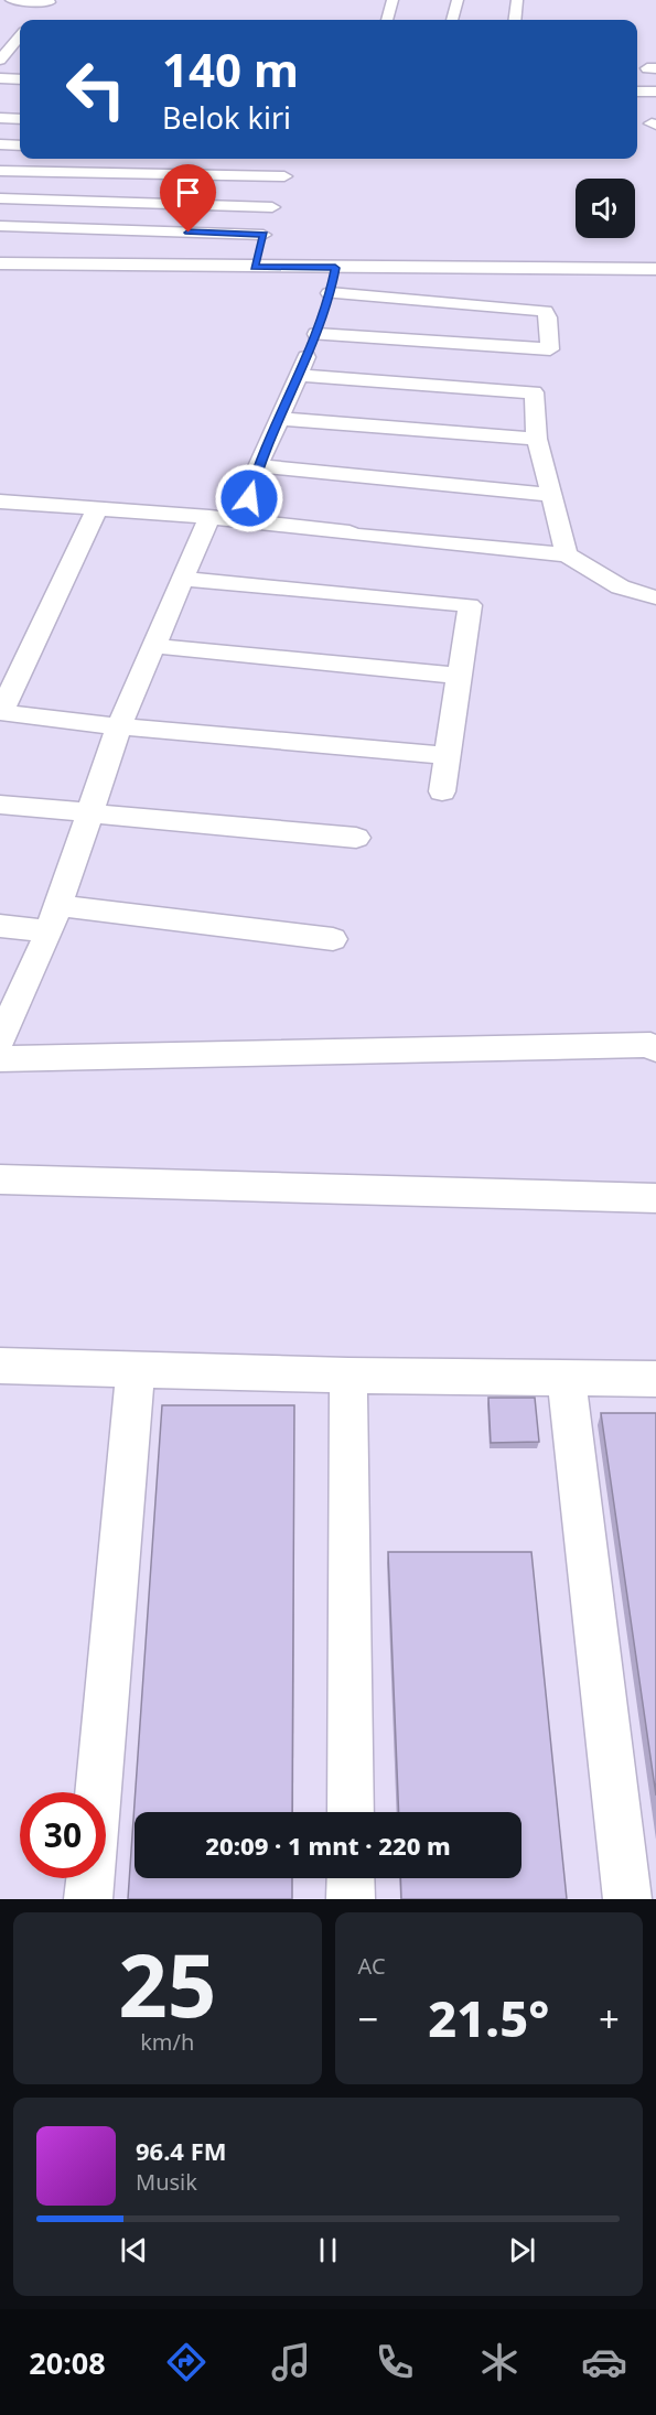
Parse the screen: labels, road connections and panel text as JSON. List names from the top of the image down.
{
  "page": {
    "turn": ["140 m", "Belok kiri"],
    "limit": "30",
    "trip": "20:09 · 1 mnt · 220 m",
    "tile": [
      ["25", "km/h"],
      "AC"
    ],
    "heat": ["−", "21.5°", "+"],
    "song": ["96.4 FM", "Musik"],
    "tabs": "20:08"
  }
}
